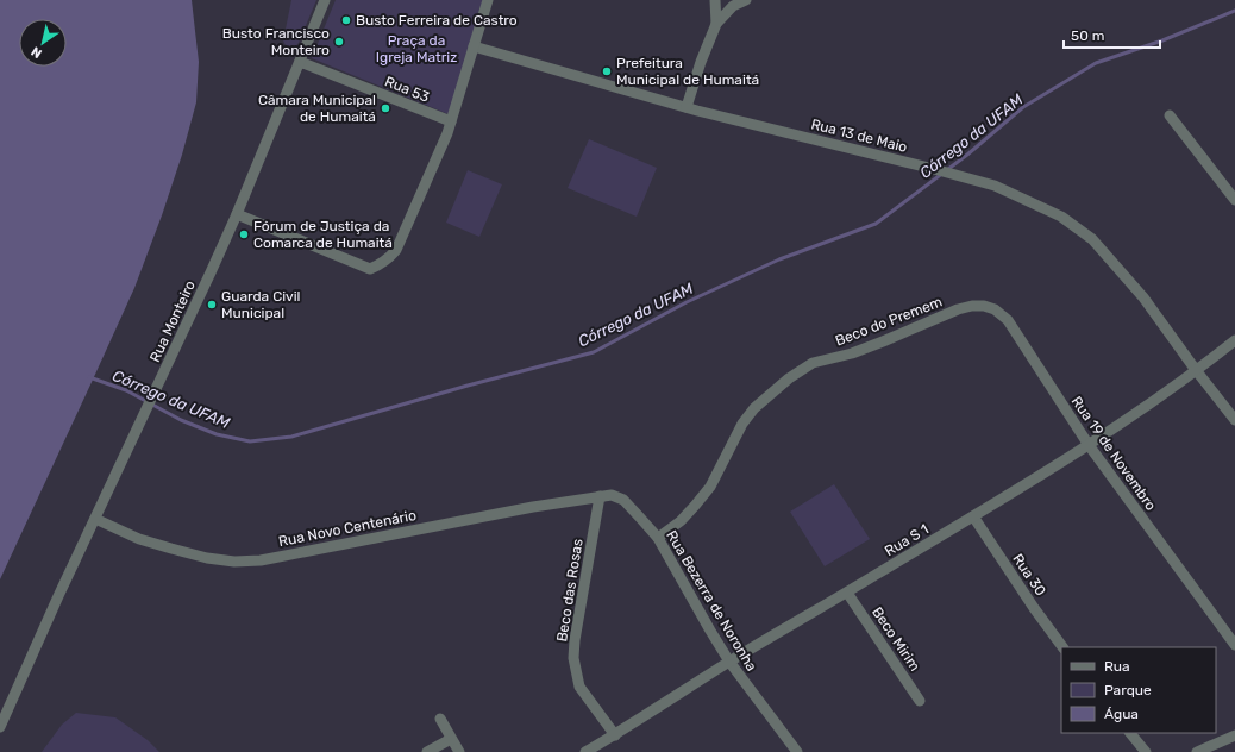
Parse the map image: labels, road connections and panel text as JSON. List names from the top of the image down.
{
  "streets": {
    "street": [
      "Rua 53",
      "Rua 13 de Maio",
      "Rua Monteiro",
      "Beco do Premem",
      "Rua 19 de Novembro",
      "Rua Novo Centenário",
      "Rua S 1",
      "Rua 30",
      "Beco das Rosas",
      "Rua Bezerra de Noronha",
      "Beco Mirim"
    ]
  },
  "crossings": [
    ["Rua 53", "Rua Monteiro"],
    ["Rua 13 de Maio", "Rua S 1"],
    ["Rua Monteiro", "Rua Novo Centenário"],
    ["Beco do Premem", "Rua 19 de Novembro"],
    ["Beco do Premem", "Rua Bezerra de Noronha"],
    ["Rua 19 de Novembro", "Rua S 1"],
    ["Rua Novo Centenário", "Beco das Rosas"],
    ["Rua Novo Centenário", "Rua Bezerra de Noronha"],
    ["Rua S 1", "Rua 30"],
    ["Rua S 1", "Beco das Rosas"],
    ["Rua S 1", "Rua Bezerra de Noronha"],
    ["Rua S 1", "Beco Mirim"],
    ["Beco das Rosas", "Rua Bezerra de Noronha"]
  ],
  "water": ["Córrego da UFAM"],
  "parks": ["Praça da Igreja Matriz"],
  "places": [
    "Busto Ferreira de Castro",
    "Busto Francisco Monteiro",
    "Prefeitura Municipal de Humaitá",
    "Câmara Municipal de Humaitá",
    "Fórum de Justiça da Comarca de Humaitá",
    "Guarda Civil Municipal"
  ],
  "legend": ["Rua", "Parque", "Água"],
  "scale_bar": "50 m",
  "north": "bottom left"
}
